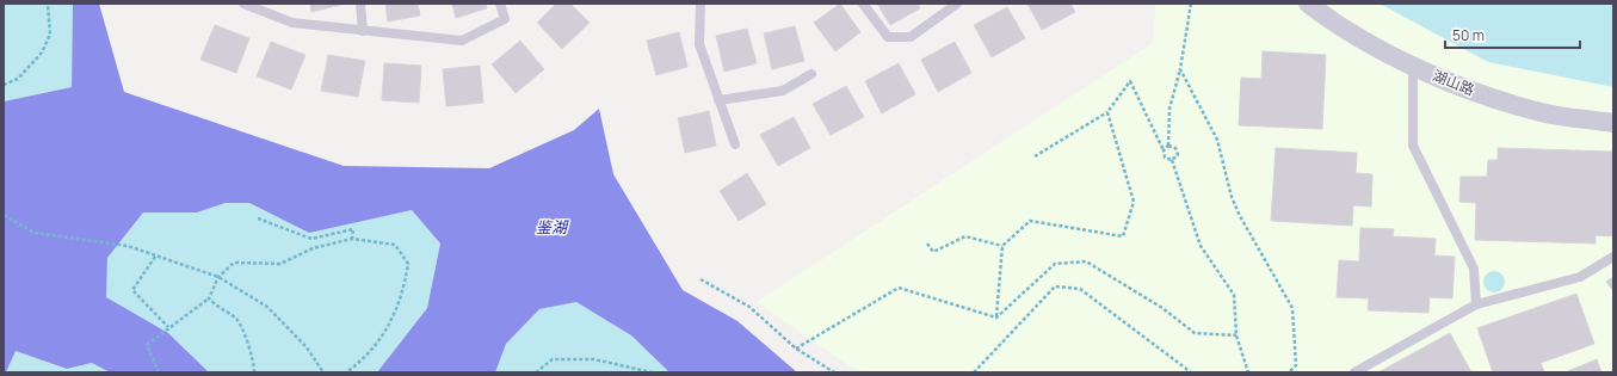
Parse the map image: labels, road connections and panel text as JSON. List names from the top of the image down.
{
  "streets": {
    "street": ["湖山路"]
  },
  "water": ["鉴湖"],
  "scale_bar": "50 m"
}
